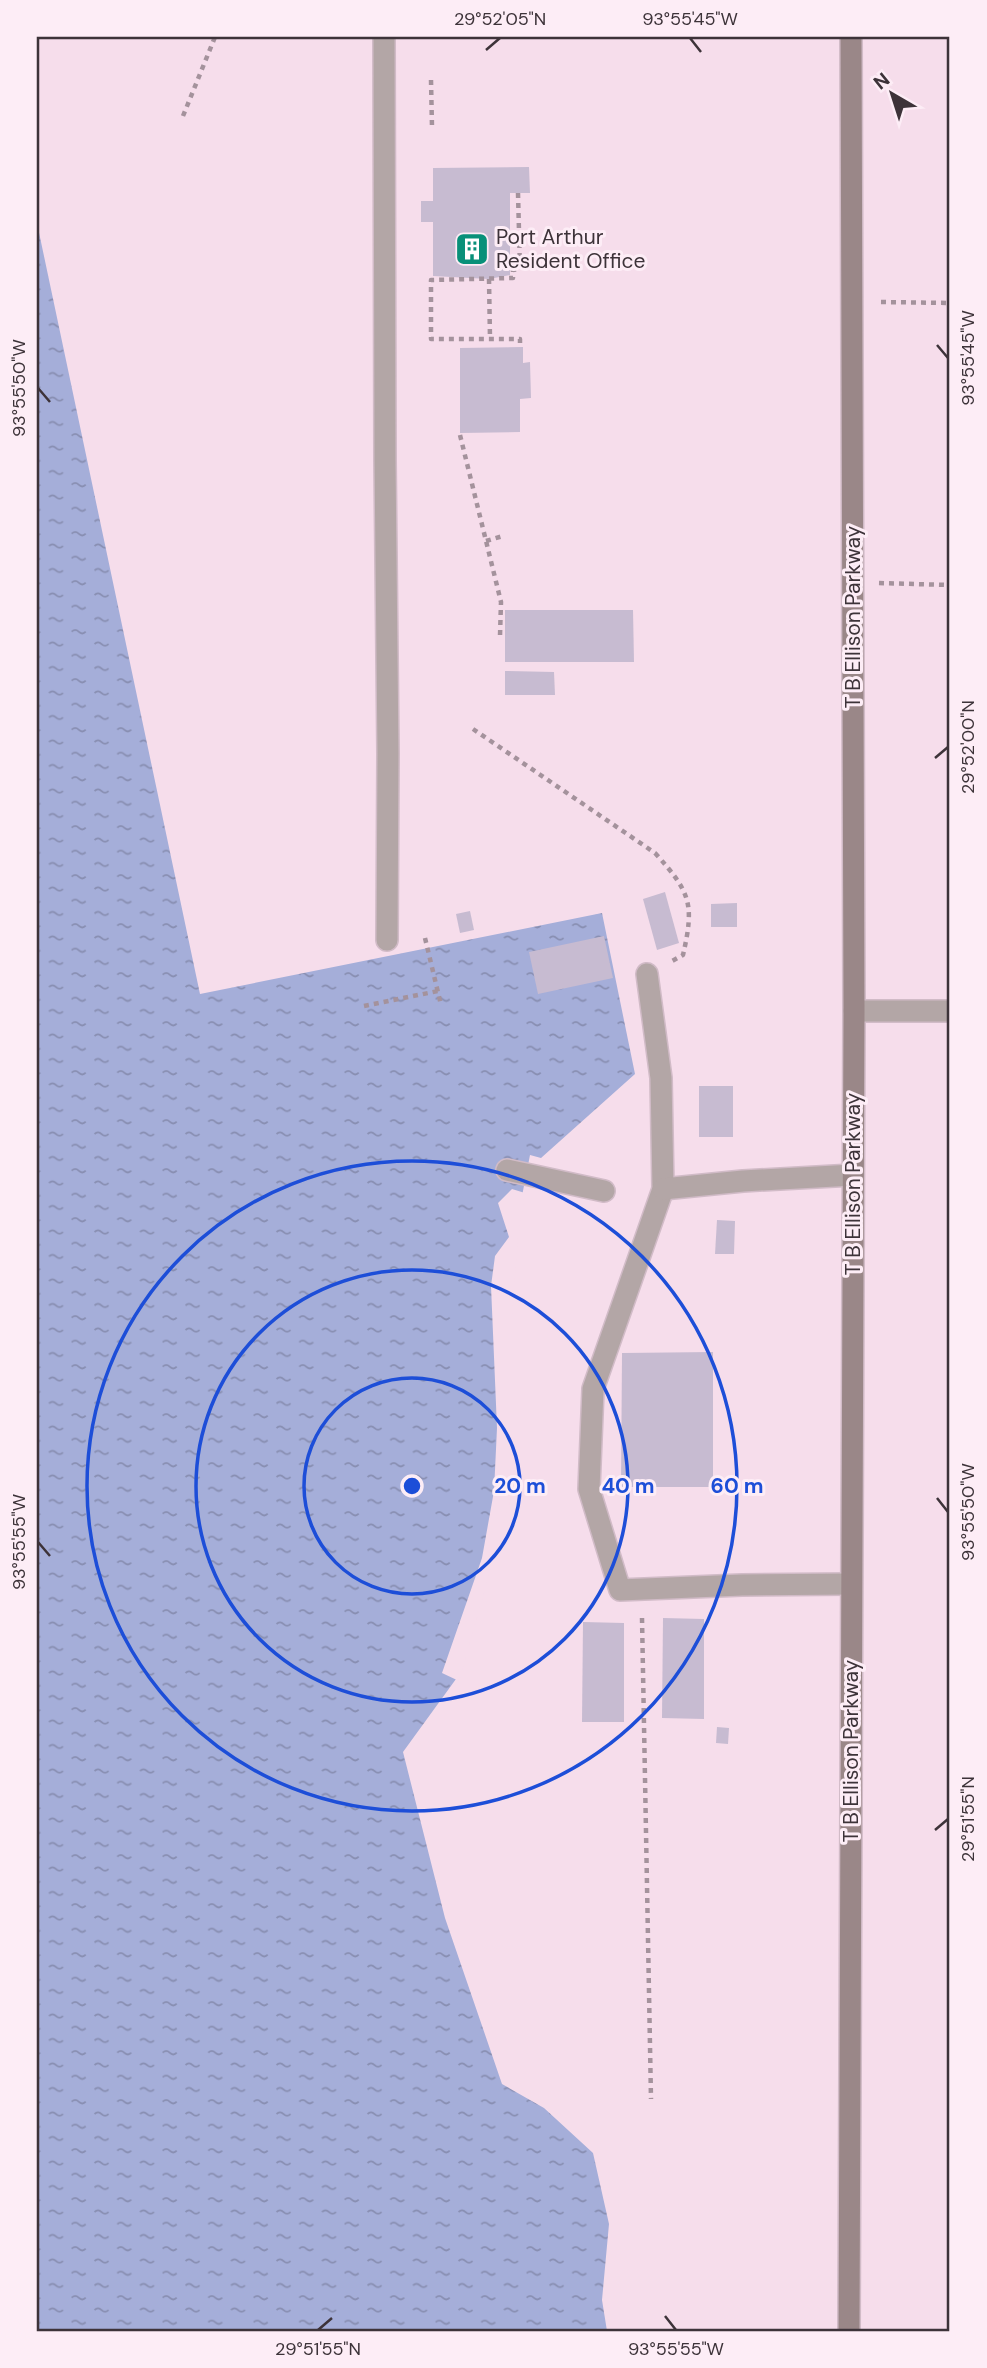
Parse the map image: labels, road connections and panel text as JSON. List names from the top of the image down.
{
  "streets": {
    "street": ["T B Ellison Parkway"]
  },
  "places": {
    "building": ["Port Arthur Resident Office"]
  },
  "north": "top left",
  "coordinates": [
    "29°52'05\"N",
    "93°55'45\"W",
    "93°55'50\"W",
    "29°52'00\"N",
    "93°55'55\"W",
    "29°51'55\"N"
  ],
  "rings": ["20 m", "40 m", "60 m"]
}
